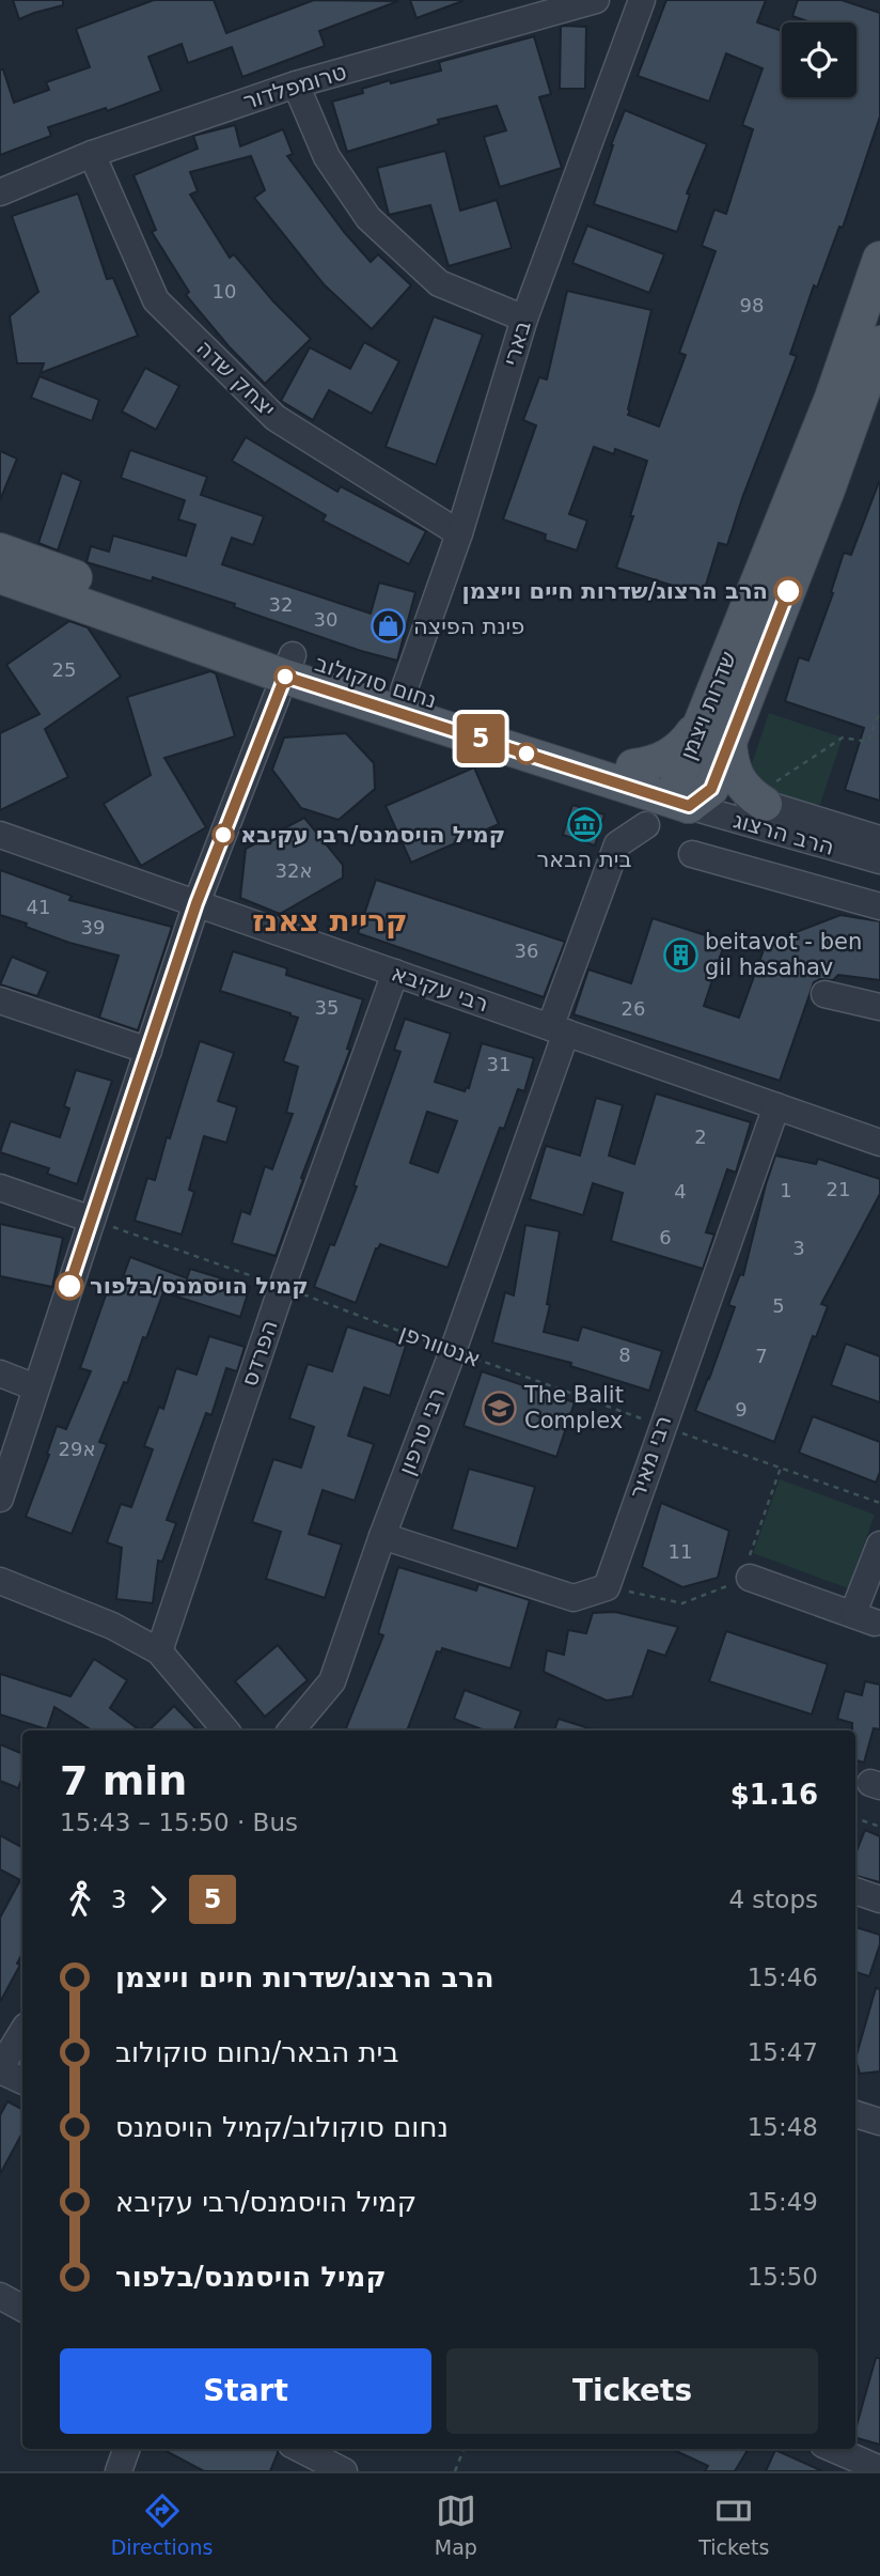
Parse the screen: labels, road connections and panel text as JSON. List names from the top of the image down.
{
  "streets": {
    "main road": ["נחום סוקולוב", "שדרות ויצמן"],
    "street": [
      "טרומפלדור",
      "בארי",
      "יצחק שדה",
      "הרב הרצוג",
      "רבי עקיבא",
      "הפרדס",
      "רבי טרפון",
      "רבי מאיר"
    ],
    "path": ["אנטוורפן"]
  },
  "crossings": [
    ["טרומפלדור", "יצחק שדה"],
    ["בארי", "יצחק שדה"],
    ["בארי", "נחום סוקולוב"],
    ["נחום סוקולוב", "שדרות ויצמן"],
    ["נחום סוקולוב", "הרב הרצוג"],
    ["שדרות ויצמן", "הרב הרצוג"],
    ["רבי עקיבא", "הפרדס"],
    ["רבי עקיבא", "רבי טרפון"],
    ["רבי עקיבא", "רבי מאיר"],
    ["אנטוורפן", "הפרדס"],
    ["אנטוורפן", "רבי טרפון"],
    ["אנטוורפן", "רבי מאיר"]
  ],
  "districts": ["קריית צאנז"],
  "places": {
    "other": ["הרב הרצוג/שדרות חיים וייצמן", "קמיל הויסמנס/רבי עקיבא", "קמיל הויסמנס/בלפור"],
    "shop": ["פינת הפיצה"],
    "museum": ["בית הבאר"],
    "building": ["beitavot - ben gil hasahav"],
    "school or university": ["The Balit Complex"]
  },
  "lines": ["bus line 5"],
  "house_numbers": [
    "10",
    "98",
    "32",
    "30",
    "25",
    "32א",
    "41",
    "39",
    "36",
    "35",
    "26",
    "31",
    "2",
    "21",
    "1",
    "4",
    "6",
    "3",
    "5",
    "8",
    "7",
    "9",
    "29א",
    "11"
  ],
  "page": {
    "on_map": "5",
    "heading": ["7 min", "15:43 – 15:50 · Bus", "$1.16"],
    "legs": ["3", "5", "4 stops"],
    "list": [
      {
        "name": "הרב הרצוג/שדרות חיים וייצמן",
        "value": "15:46"
      },
      {
        "name": "בית הבאר/נחום סוקולוב",
        "value": "15:47"
      },
      {
        "name": "נחום סוקולוב/קמיל הויסמנס",
        "value": "15:48"
      },
      {
        "name": "קמיל הויסמנס/רבי עקיבא",
        "value": "15:49"
      },
      {
        "name": "קמיל הויסמנס/בלפור",
        "value": "15:50"
      }
    ],
    "buttons": ["Start", "Tickets"],
    "tabs": ["Directions", "Map", "Tickets"]
  }
}
